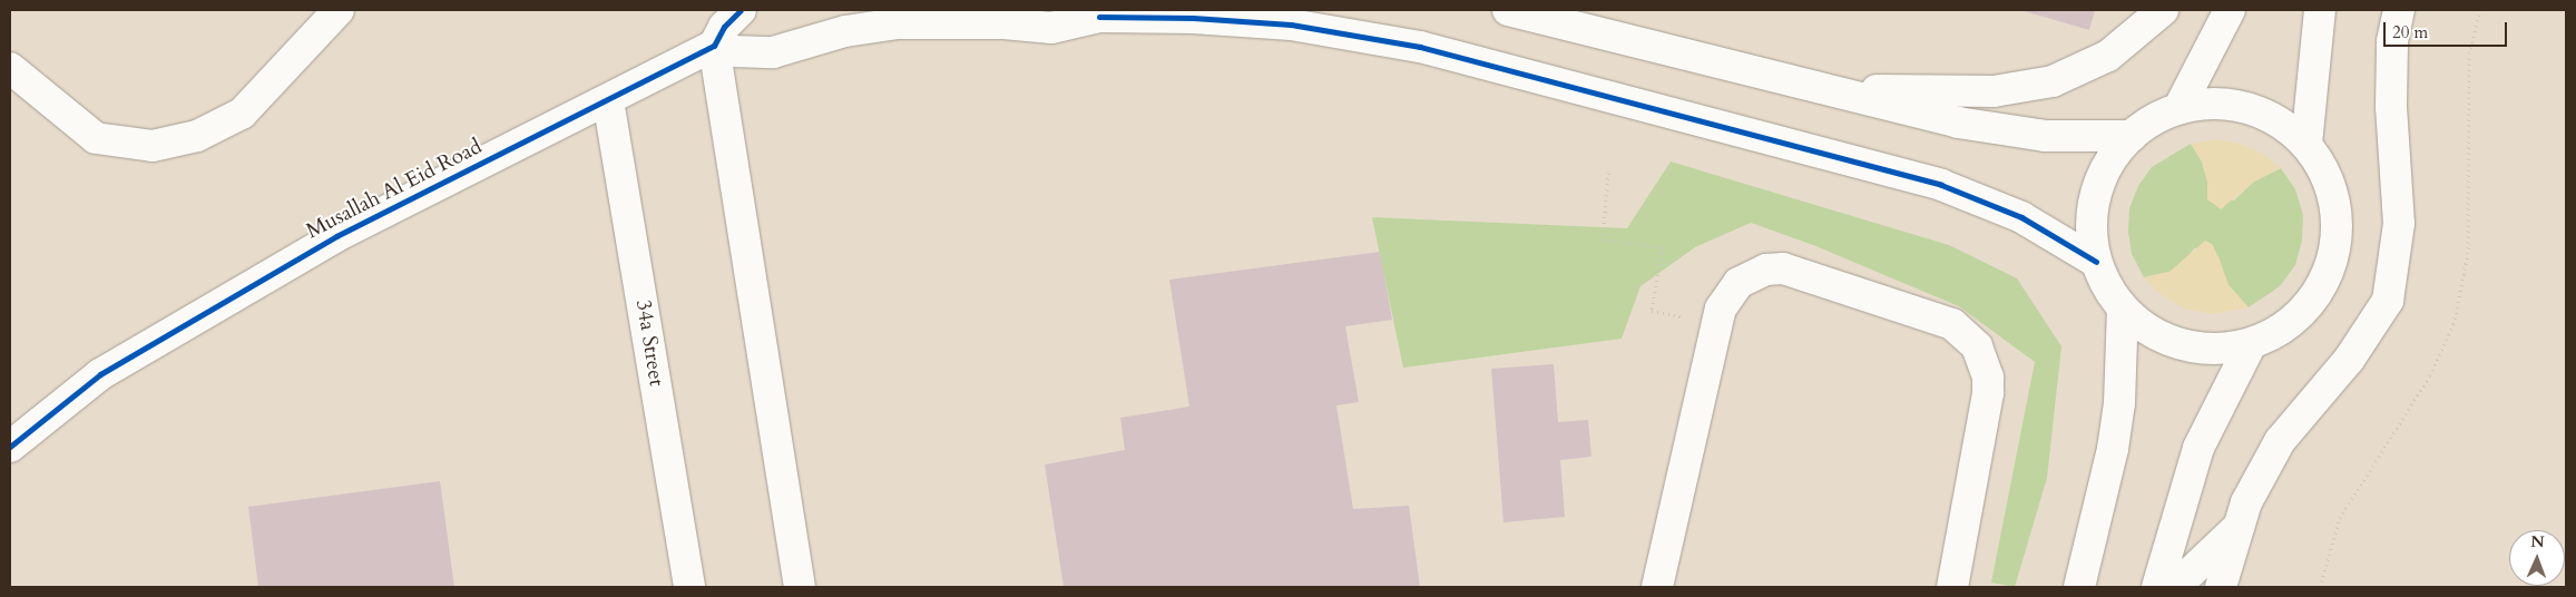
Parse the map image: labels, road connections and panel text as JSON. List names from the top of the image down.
{
  "streets": {
    "street": ["Musallah Al Eid Road", "34a Street"]
  },
  "crossings": [
    ["Musallah Al Eid Road", "34a Street"]
  ],
  "scale_bar": "20 m",
  "north": "top"
}
